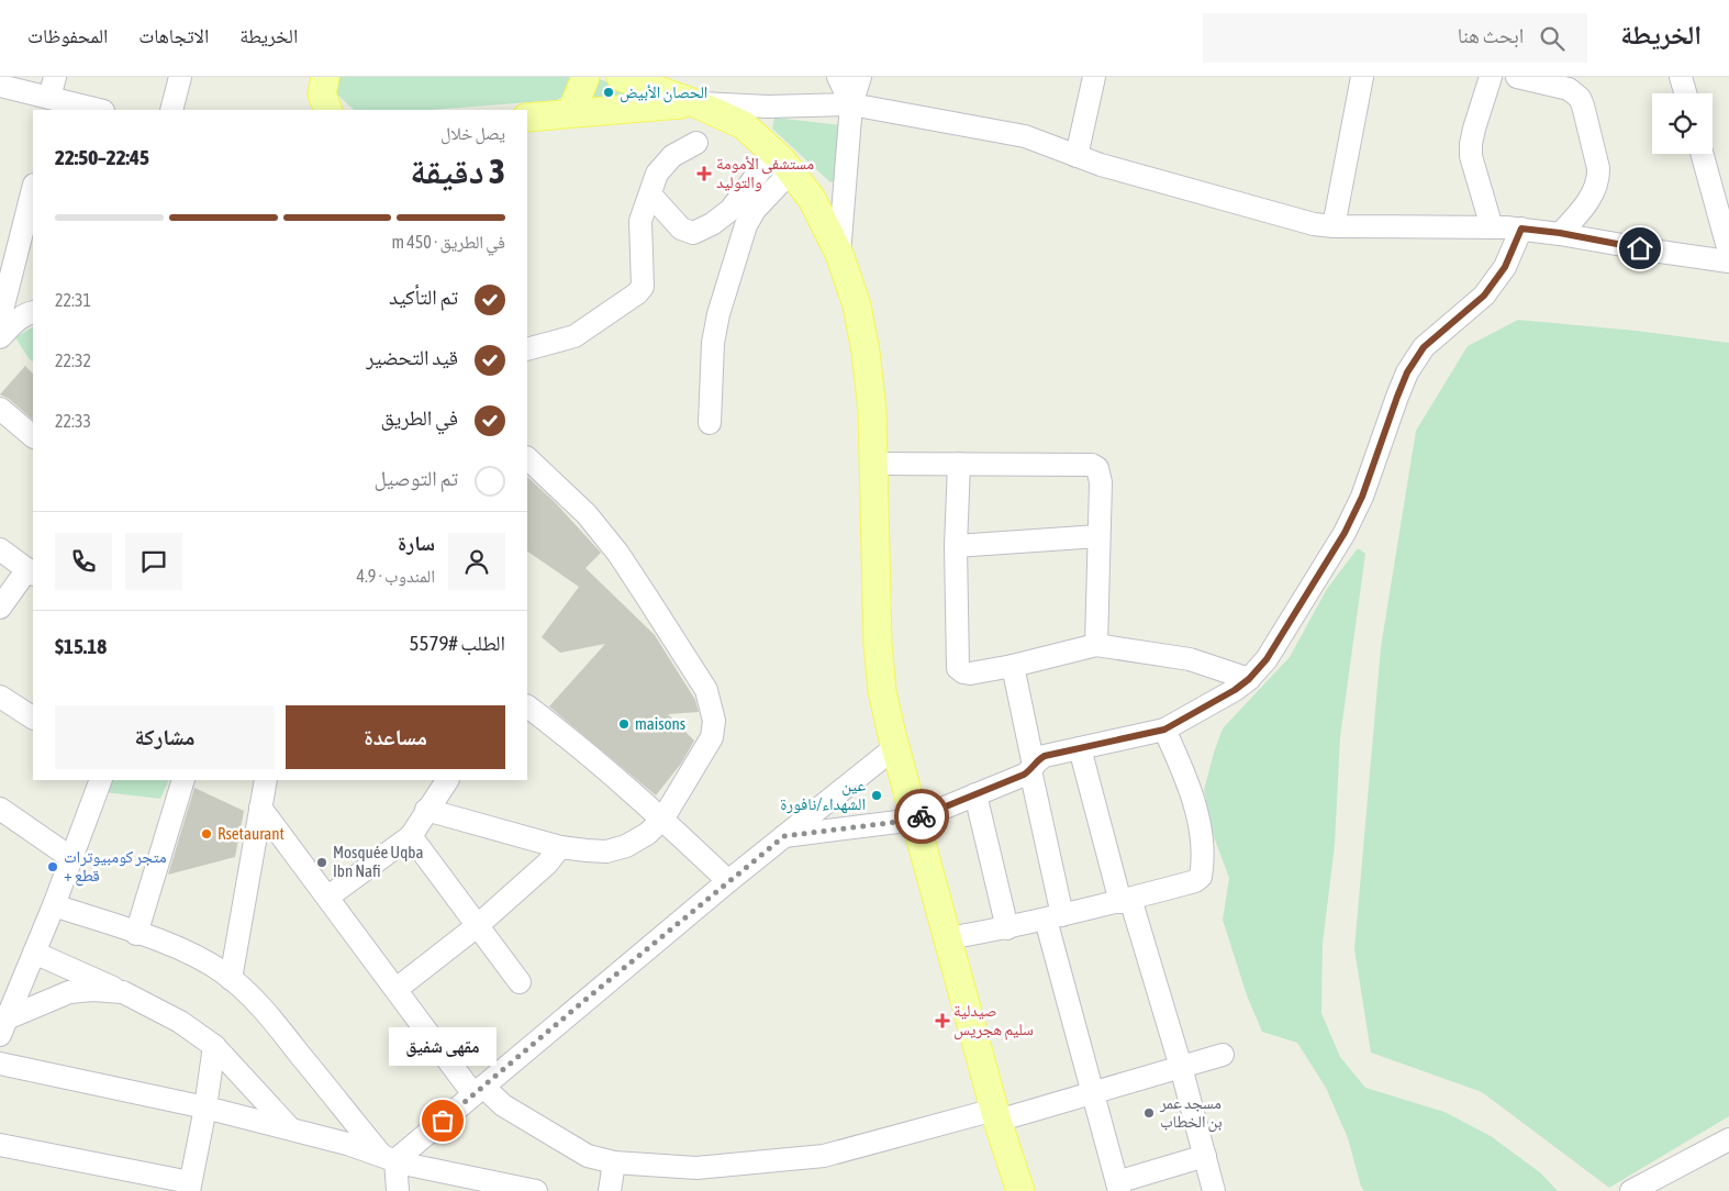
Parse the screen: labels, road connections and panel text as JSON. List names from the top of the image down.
{
  "places": {
    "other": [
      "الحصان الأبيض",
      "maisons",
      "عين الشهداء/نافورة",
      "Rsetaurant",
      "Mosquée Uqba Ibn Nafi",
      "متجر كومبيوترات + قطع",
      "مسجد عمر بن الخطاب",
      "مقهى شفيق"
    ],
    "health": ["مستشفى الأمومة والتوليد", "صيدلية سليم هجريس"]
  },
  "page": {
    "header": "الخريطة",
    "search": "ابحث هنا",
    "nav": ["الخريطة", "الاتجاهات", "المحفوظات"],
    "heading": ["3 دقيقة", "يصل خلال", "22:45–22:50"],
    "panel": [
      "سارة",
      "المندوب · 4.9",
      "الطلب #5579",
      "$15.18"
    ],
    "bar": "في الطريق · 450 m",
    "list": [
      ["تم التأكيد", "22:31"],
      ["قيد التحضير", "22:32"],
      ["في الطريق", "22:33"],
      "تم التوصيل"
    ],
    "buttons": ["مساعدة", "مشاركة"],
    "bubble": "مقهى شفيق"
  }
}
